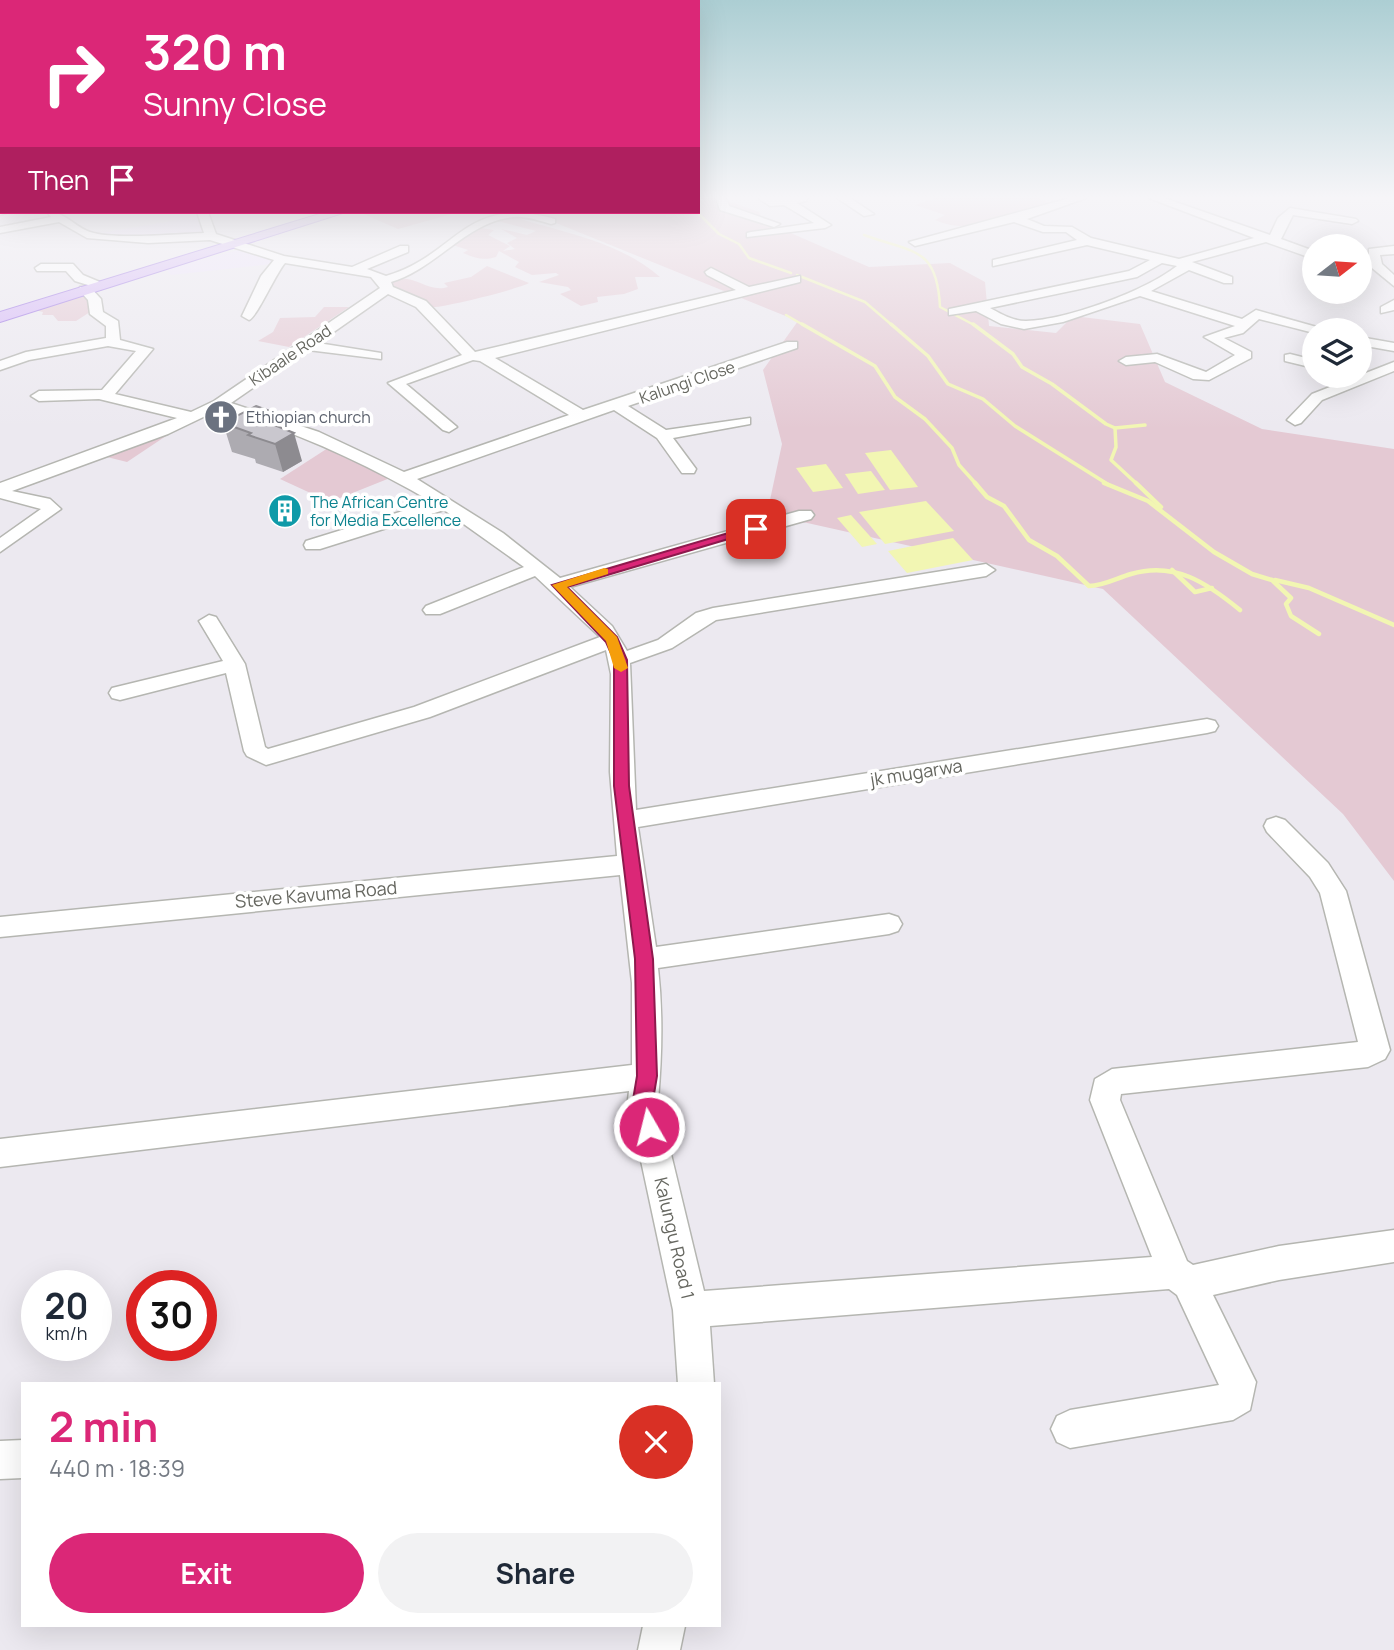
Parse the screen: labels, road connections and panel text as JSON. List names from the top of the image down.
{
  "streets": {
    "street": [
      "Kibaale Road",
      "Kalungi Close",
      "jk mugarwa",
      "Steve Kavuma Road",
      "Kalungu Road 1"
    ]
  },
  "crossings": [
    ["jk mugarwa", "Kalungu Road 1"],
    ["Steve Kavuma Road", "Kalungu Road 1"]
  ],
  "places": {
    "church": ["Ethiopian church"],
    "building": ["The African Centre for Media Excellence"]
  },
  "north": "right",
  "page": {
    "turn": ["320 m", "Sunny Close"],
    "then": "Then",
    "speed": "20 km/h",
    "limit": "30",
    "heading": ["2 min", "440 m · 18:39"],
    "buttons": ["Exit", "Share"]
  }
}
